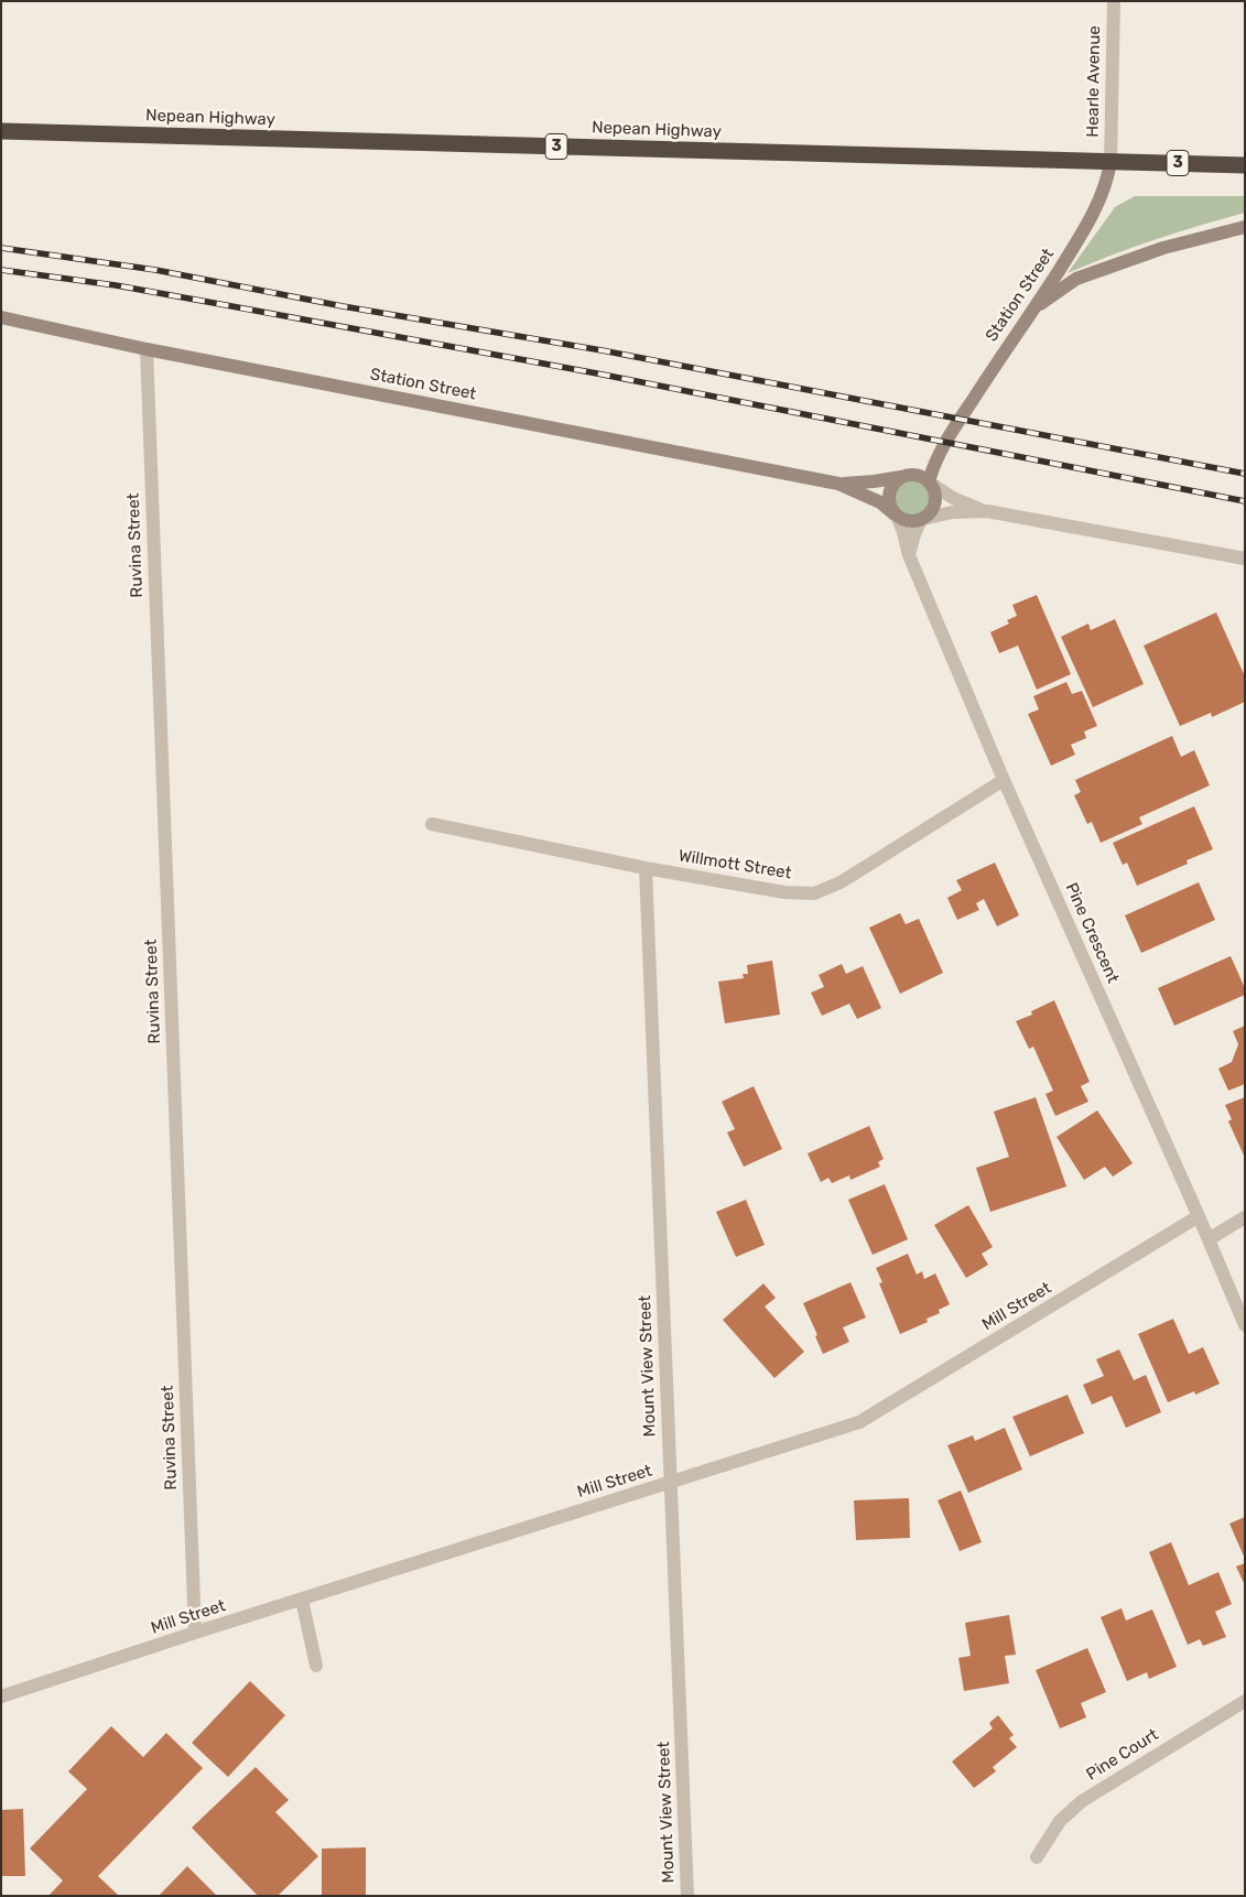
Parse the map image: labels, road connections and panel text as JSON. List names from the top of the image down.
{
  "streets": {
    "highway": ["Nepean Highway", "3"],
    "street": [
      "Hearle Avenue",
      "Station Street",
      "Ruvina Street",
      "Willmott Street",
      "Pine Crescent",
      "Mill Street",
      "Mount View Street",
      "Pine Court"
    ]
  },
  "crossings": [
    ["Hearle Avenue", "Nepean Highway"],
    ["Hearle Avenue", "Station Street"],
    ["Nepean Highway", "Station Street"],
    ["Station Street", "Ruvina Street"],
    ["Station Street", "Pine Crescent"],
    ["Ruvina Street", "Mill Street"],
    ["Willmott Street", "Pine Crescent"],
    ["Willmott Street", "Mount View Street"],
    ["Pine Crescent", "Mill Street"],
    ["Mill Street", "Mount View Street"]
  ]
}
